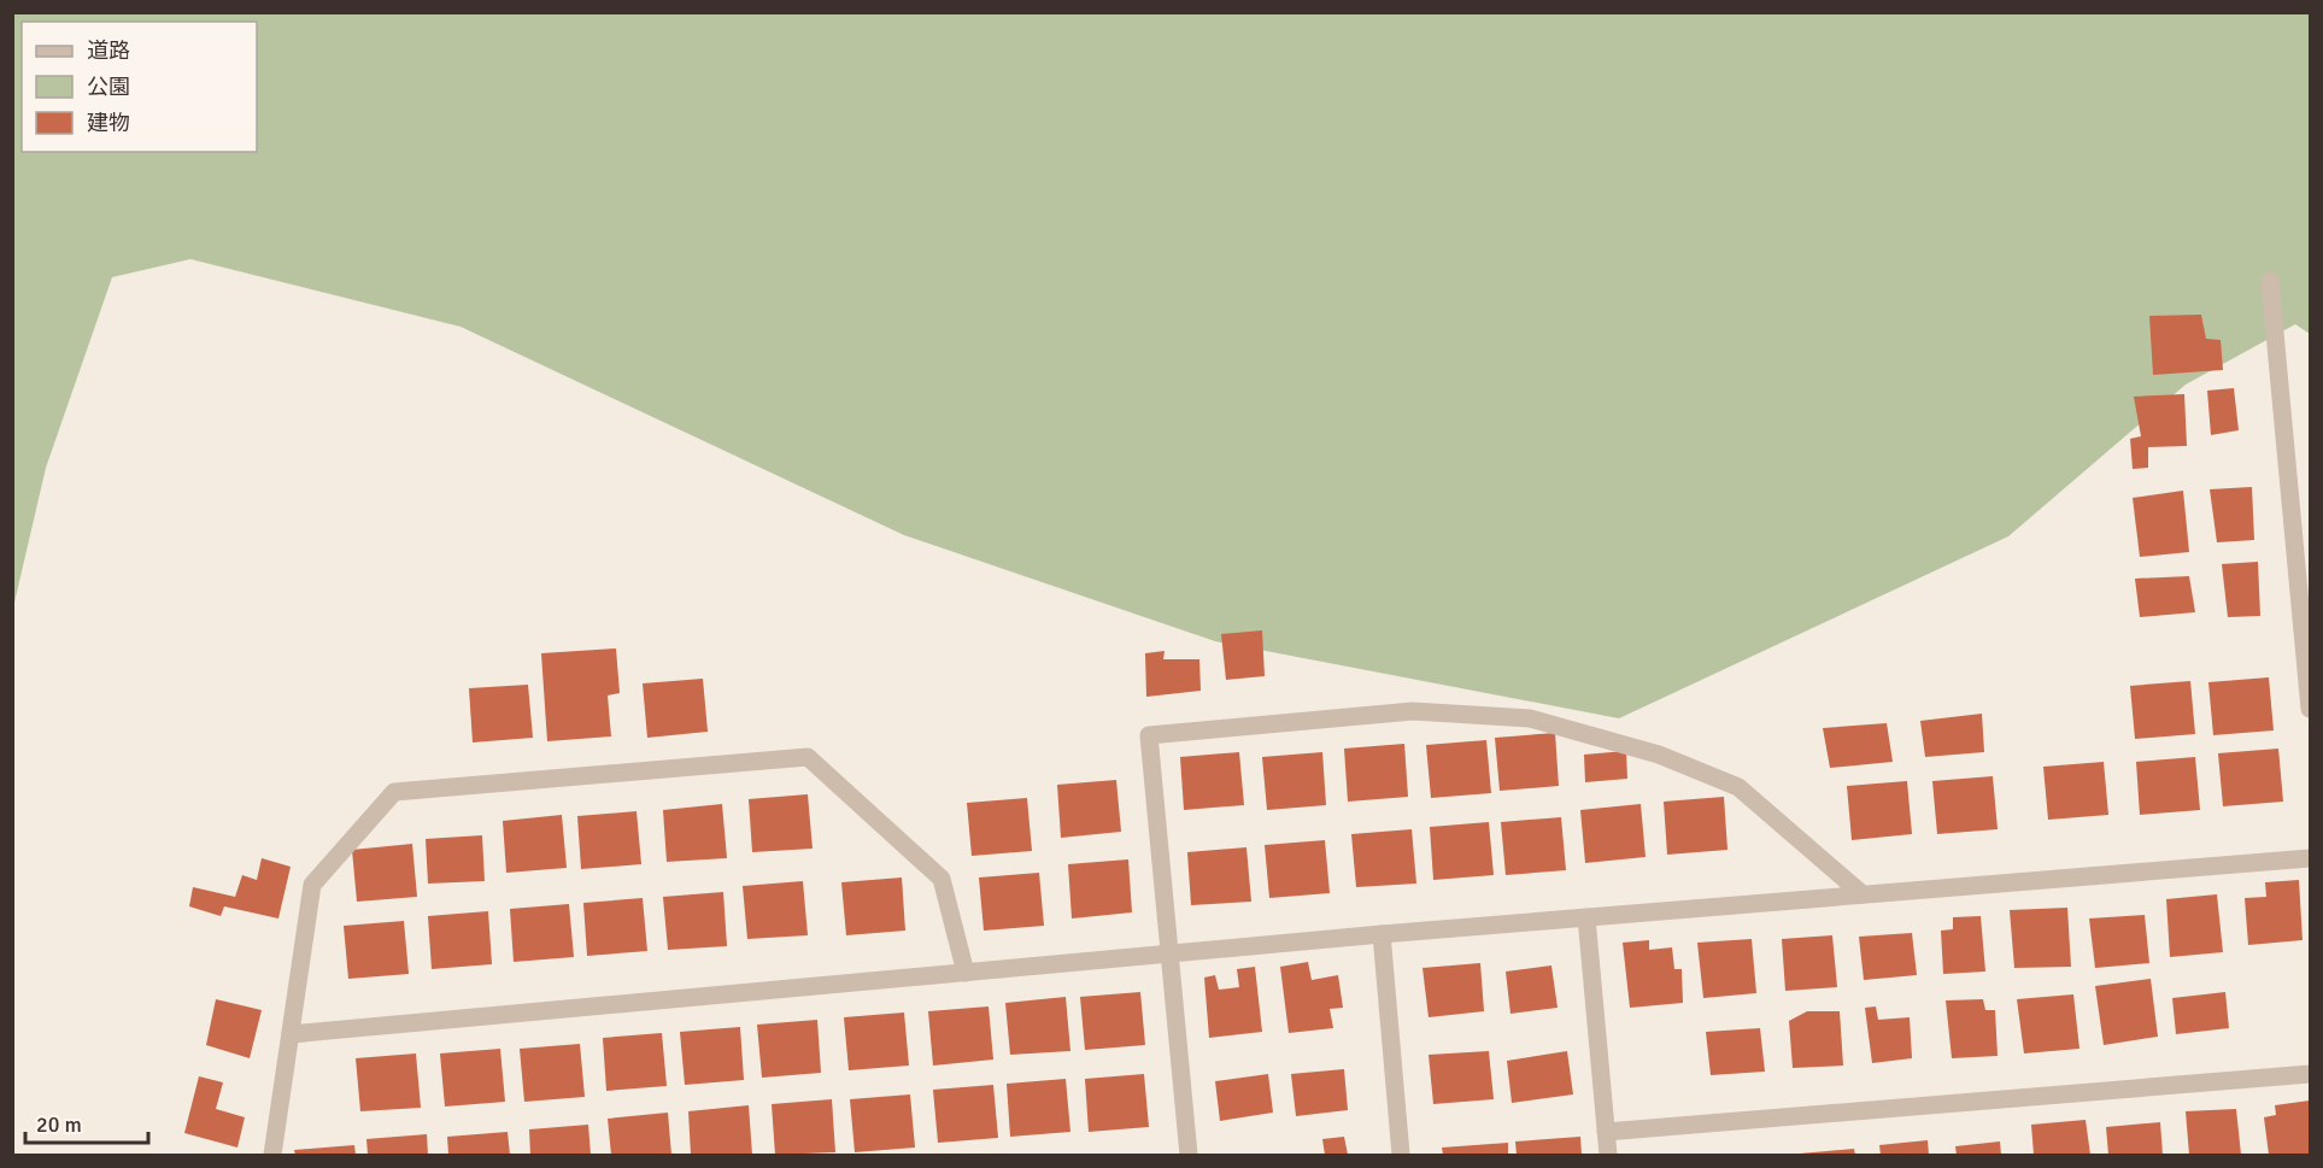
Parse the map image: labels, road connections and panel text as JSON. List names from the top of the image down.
{
  "legend": ["道路", "公園", "建物"],
  "scale_bar": "20 m"
}
